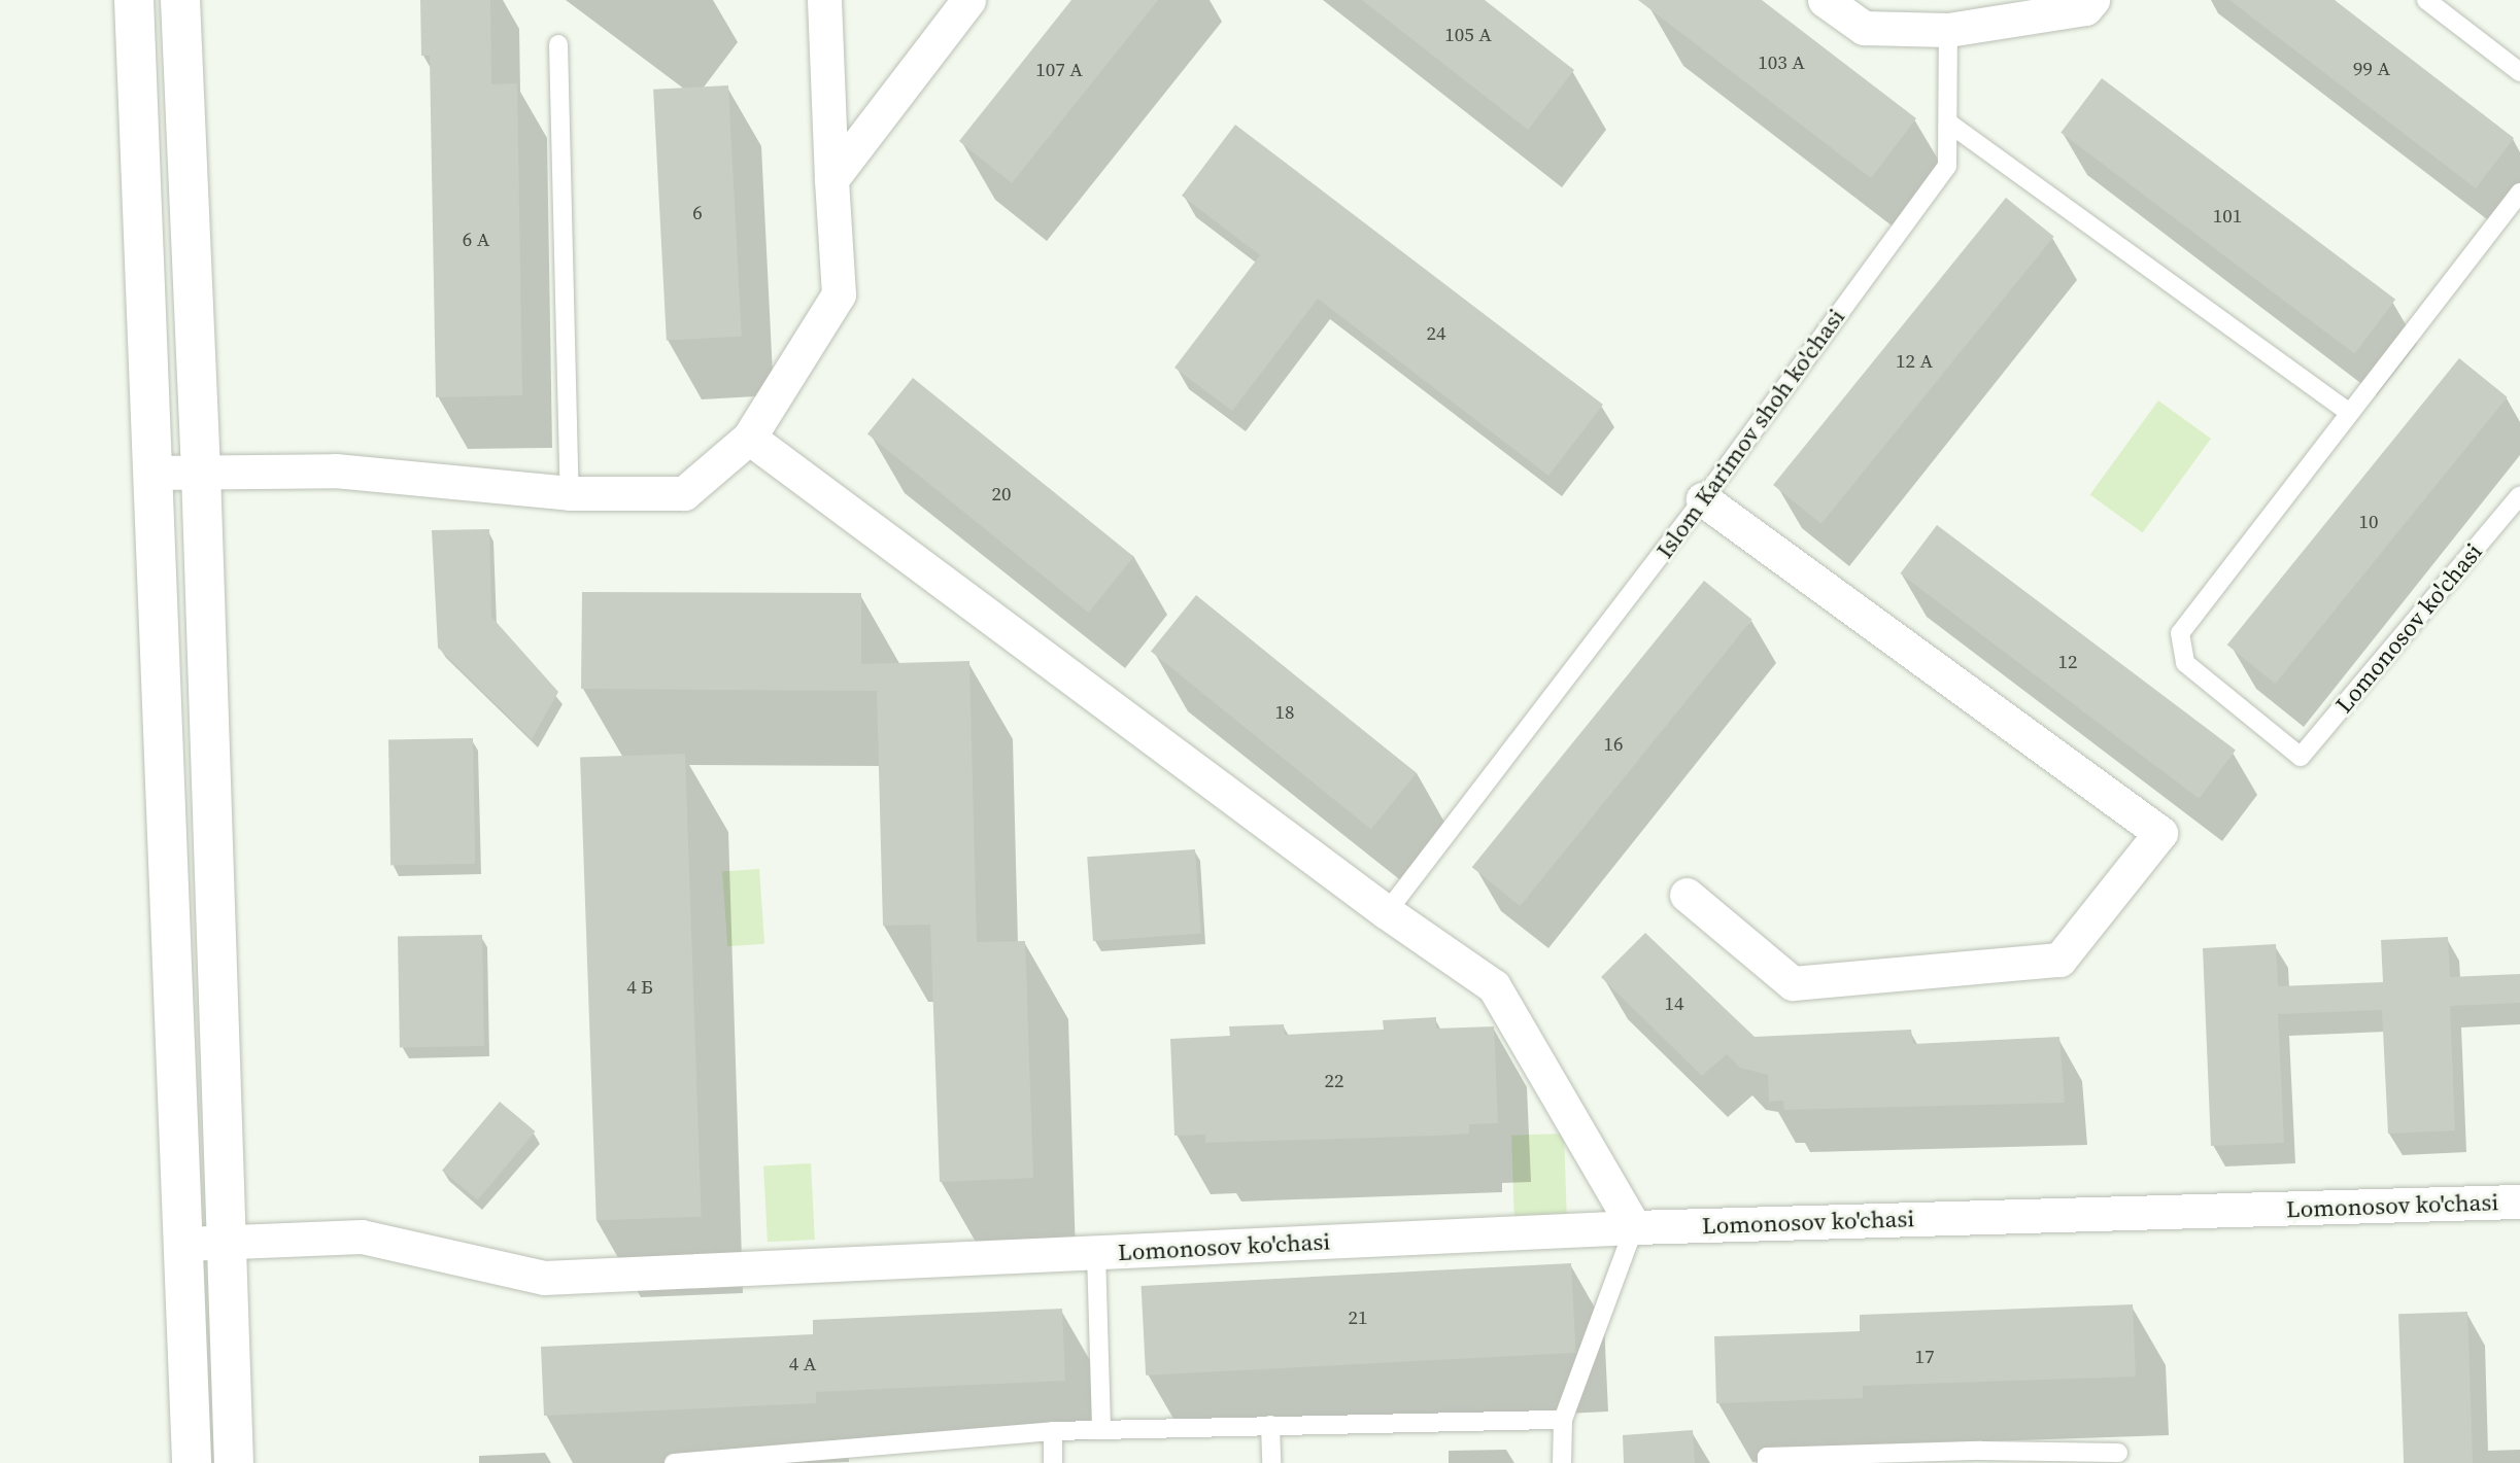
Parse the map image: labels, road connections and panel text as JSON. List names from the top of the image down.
{
  "streets": {
    "street": ["Lomonosov ko'chasi"],
    "lane": ["Islom Karimov shoh ko'chasi"]
  },
  "house_numbers": [
    "105 А",
    "103 A",
    "99 А",
    "107 А",
    "6",
    "101",
    "6 А",
    "24",
    "12 А",
    "20",
    "10",
    "12",
    "18",
    "16",
    "4 Б",
    "14",
    "22",
    "21",
    "17",
    "4 А"
  ]
}
